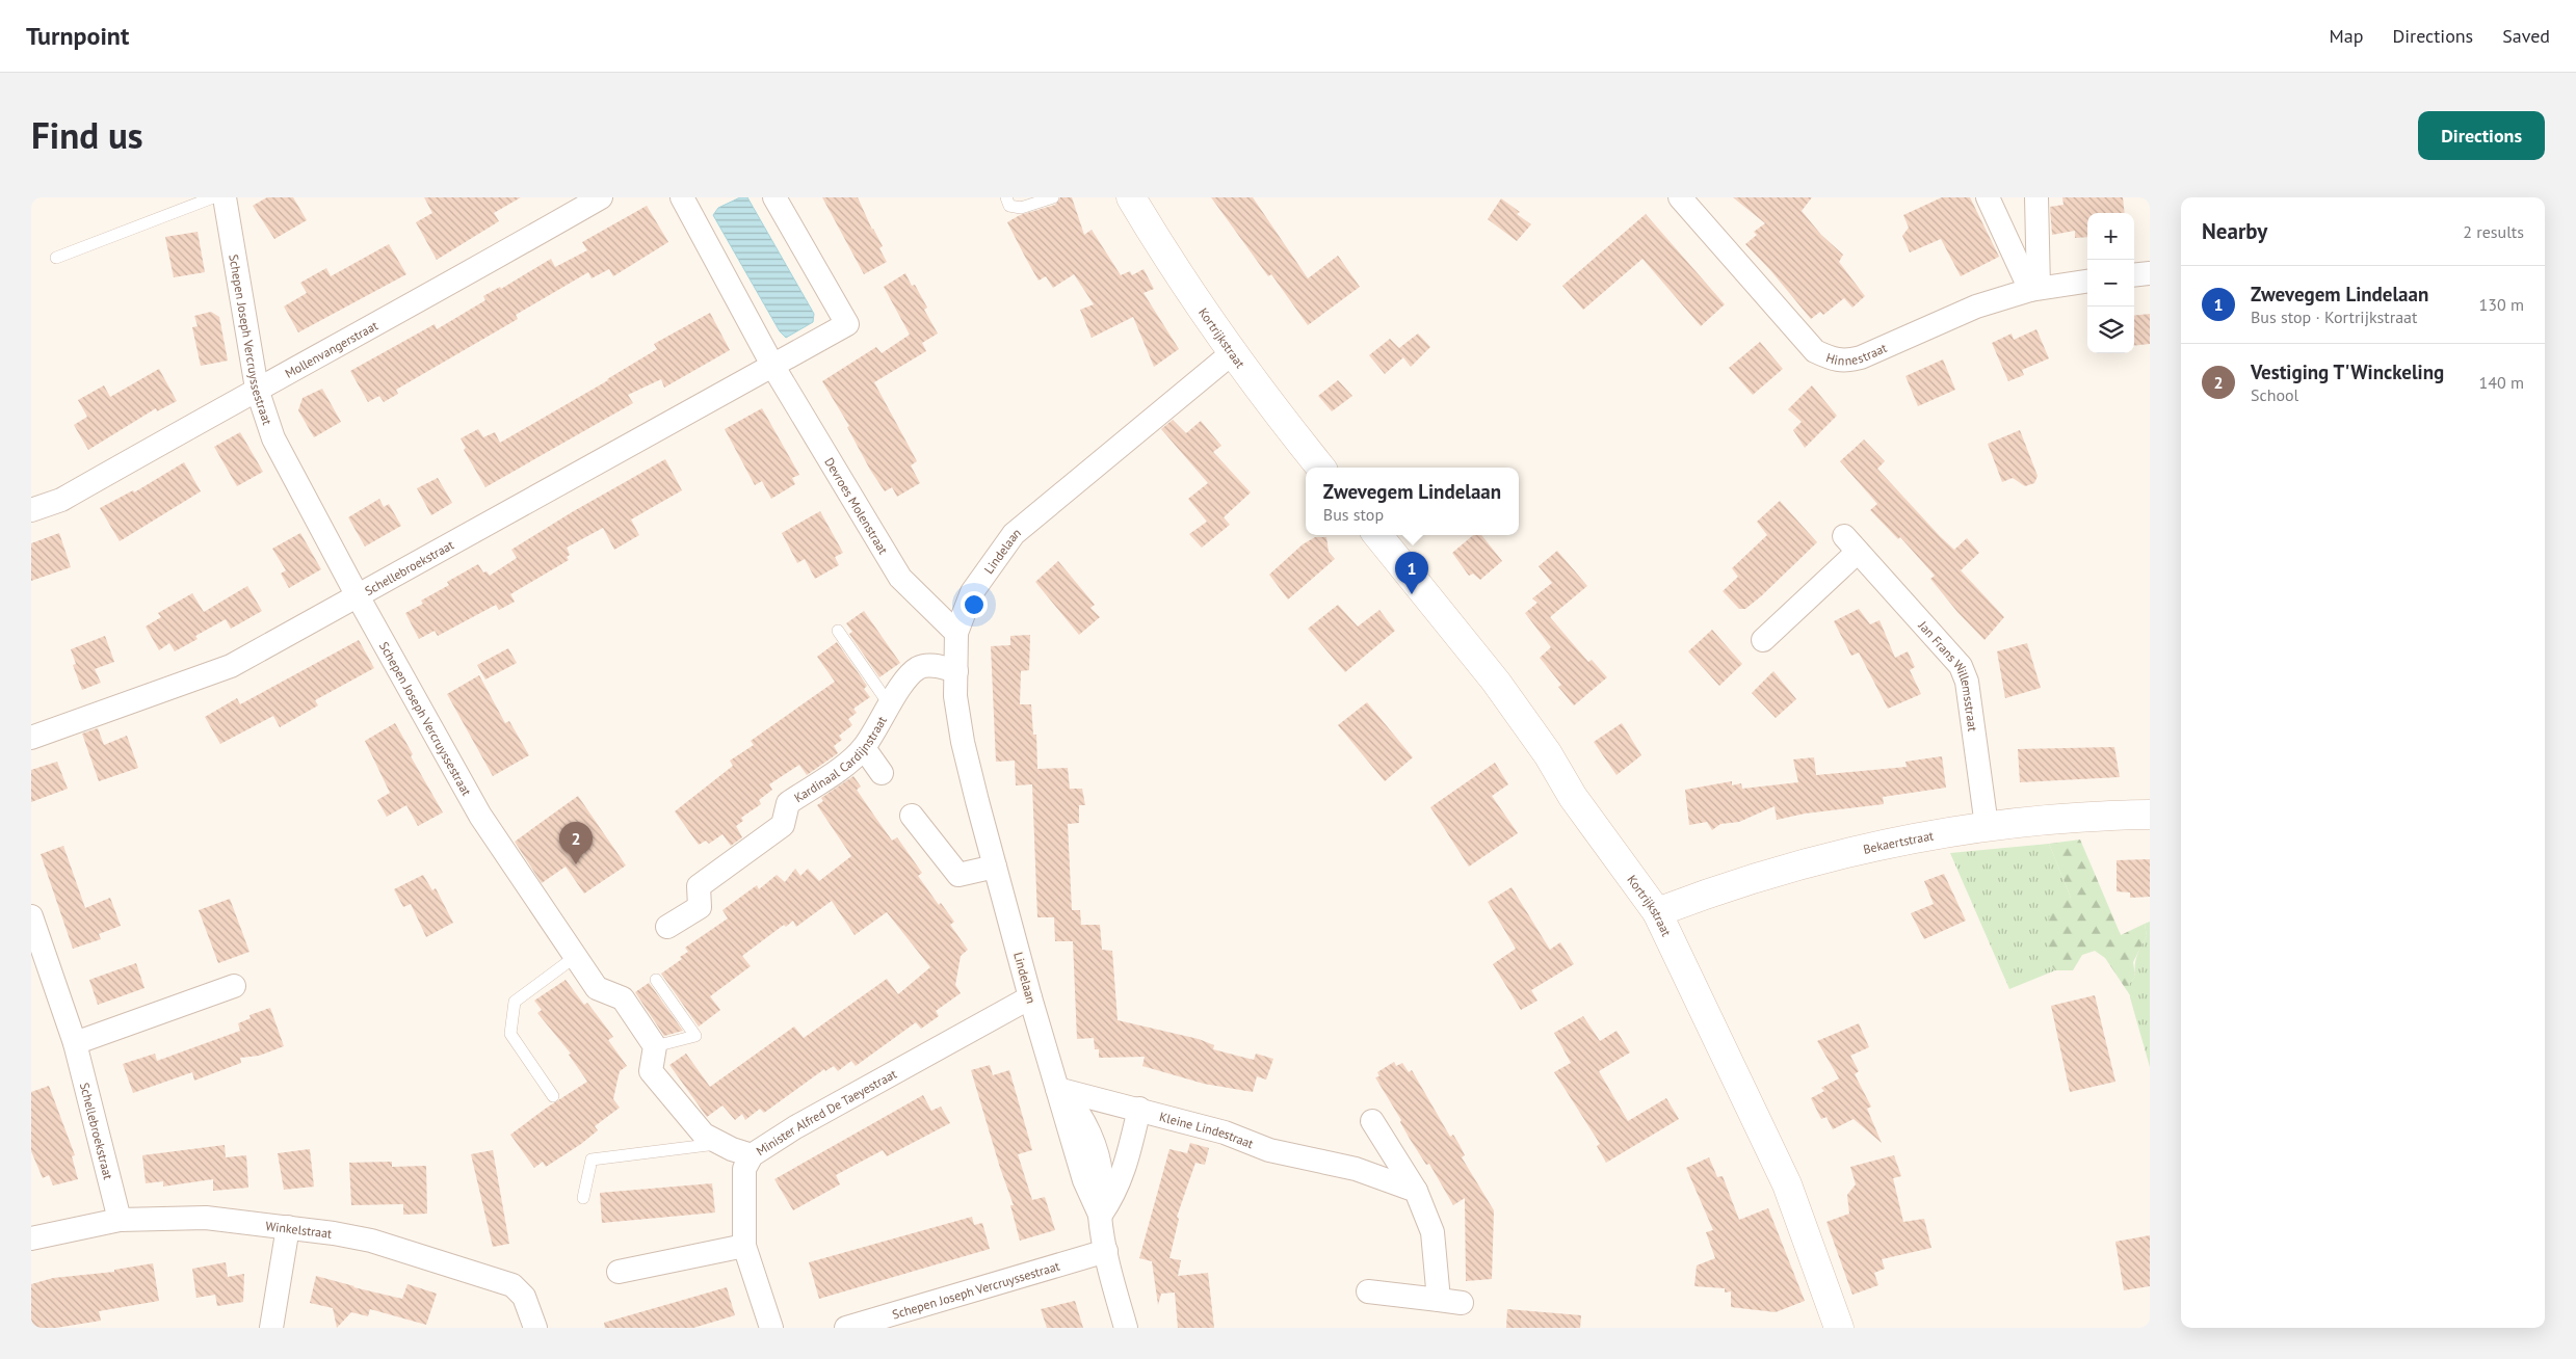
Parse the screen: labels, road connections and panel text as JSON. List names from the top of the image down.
{
  "streets": {
    "main road": ["Kortrijkstraat", "Bekaertstraat"],
    "street": [
      "Schepen Joseph Vercruyssestraat",
      "Mollenvangerstraat",
      "Hinnestraat",
      "Devroes Molenstraat",
      "Lindelaan",
      "Schellebroekstraat",
      "Jan Frans Willemsstraat",
      "Kardinaal Cardijnstraat",
      "Minister Alfred De Taeyestraat",
      "Kleine Lindestraat",
      "Winkelstraat"
    ]
  },
  "crossings": [
    ["Kortrijkstraat", "Lindelaan"],
    ["Kortrijkstraat", "Bekaertstraat"],
    ["Schepen Joseph Vercruyssestraat", "Mollenvangerstraat"],
    ["Schepen Joseph Vercruyssestraat", "Lindelaan"],
    ["Schepen Joseph Vercruyssestraat", "Schellebroekstraat"],
    ["Devroes Molenstraat", "Lindelaan"],
    ["Devroes Molenstraat", "Schellebroekstraat"],
    ["Lindelaan", "Kardinaal Cardijnstraat"],
    ["Lindelaan", "Minister Alfred De Taeyestraat"],
    ["Lindelaan", "Kleine Lindestraat"],
    ["Schellebroekstraat", "Winkelstraat"],
    ["Jan Frans Willemsstraat", "Bekaertstraat"]
  ],
  "page": {
    "header": "Turnpoint",
    "nav": ["Map", "Directions", "Saved"],
    "title": "Find us",
    "buttons": "Directions",
    "heading": ["Nearby", "2 results"],
    "map_buttons": ["+", "−"],
    "list": [
      {
        "mark": "1",
        "name": "Zwevegem Lindelaan",
        "note": "Bus stop · Kortrijkstraat",
        "value": "130 m"
      },
      {
        "mark": "2",
        "name": "Vestiging T'Winckeling",
        "note": "School",
        "value": "140 m"
      }
    ],
    "popup": ["Zwevegem Lindelaan", "Bus stop"],
    "pins": ["1", "2"]
  }
}
